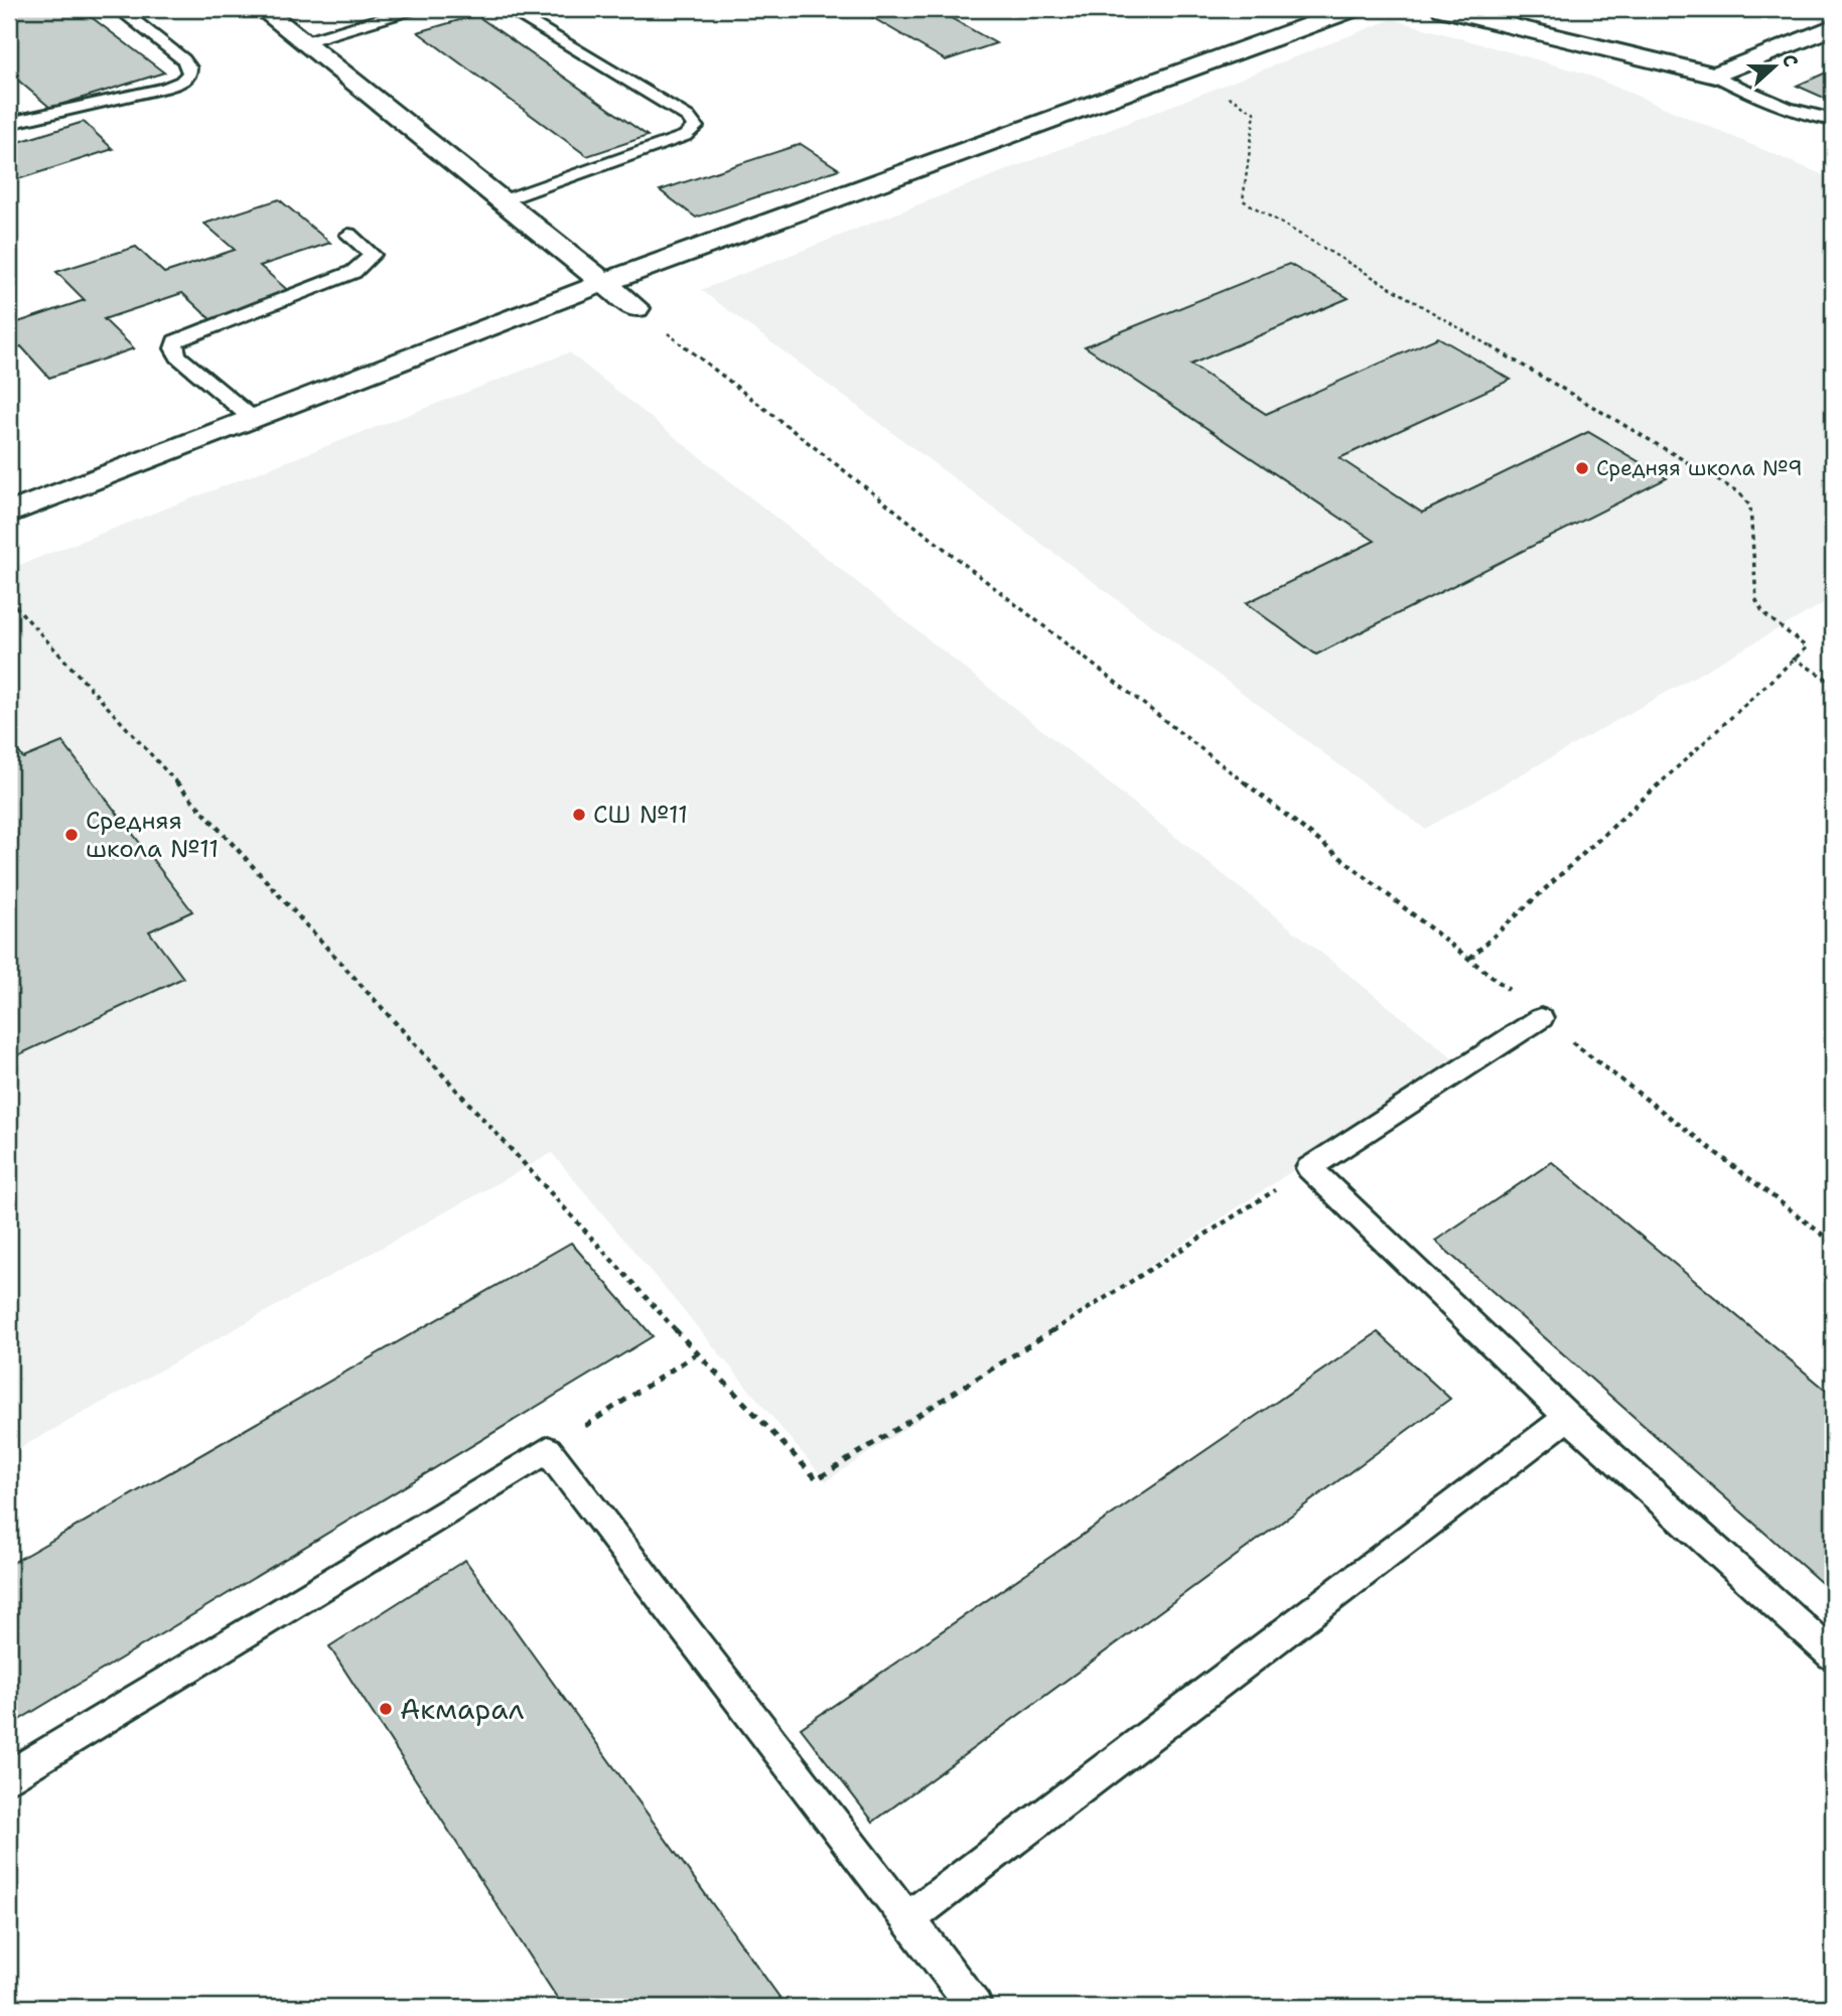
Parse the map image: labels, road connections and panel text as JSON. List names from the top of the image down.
{
  "places": [
    "Средняя школа №9",
    "СШ №11",
    "Средняя школа №11",
    "Акмарал"
  ],
  "north": "right"
}
